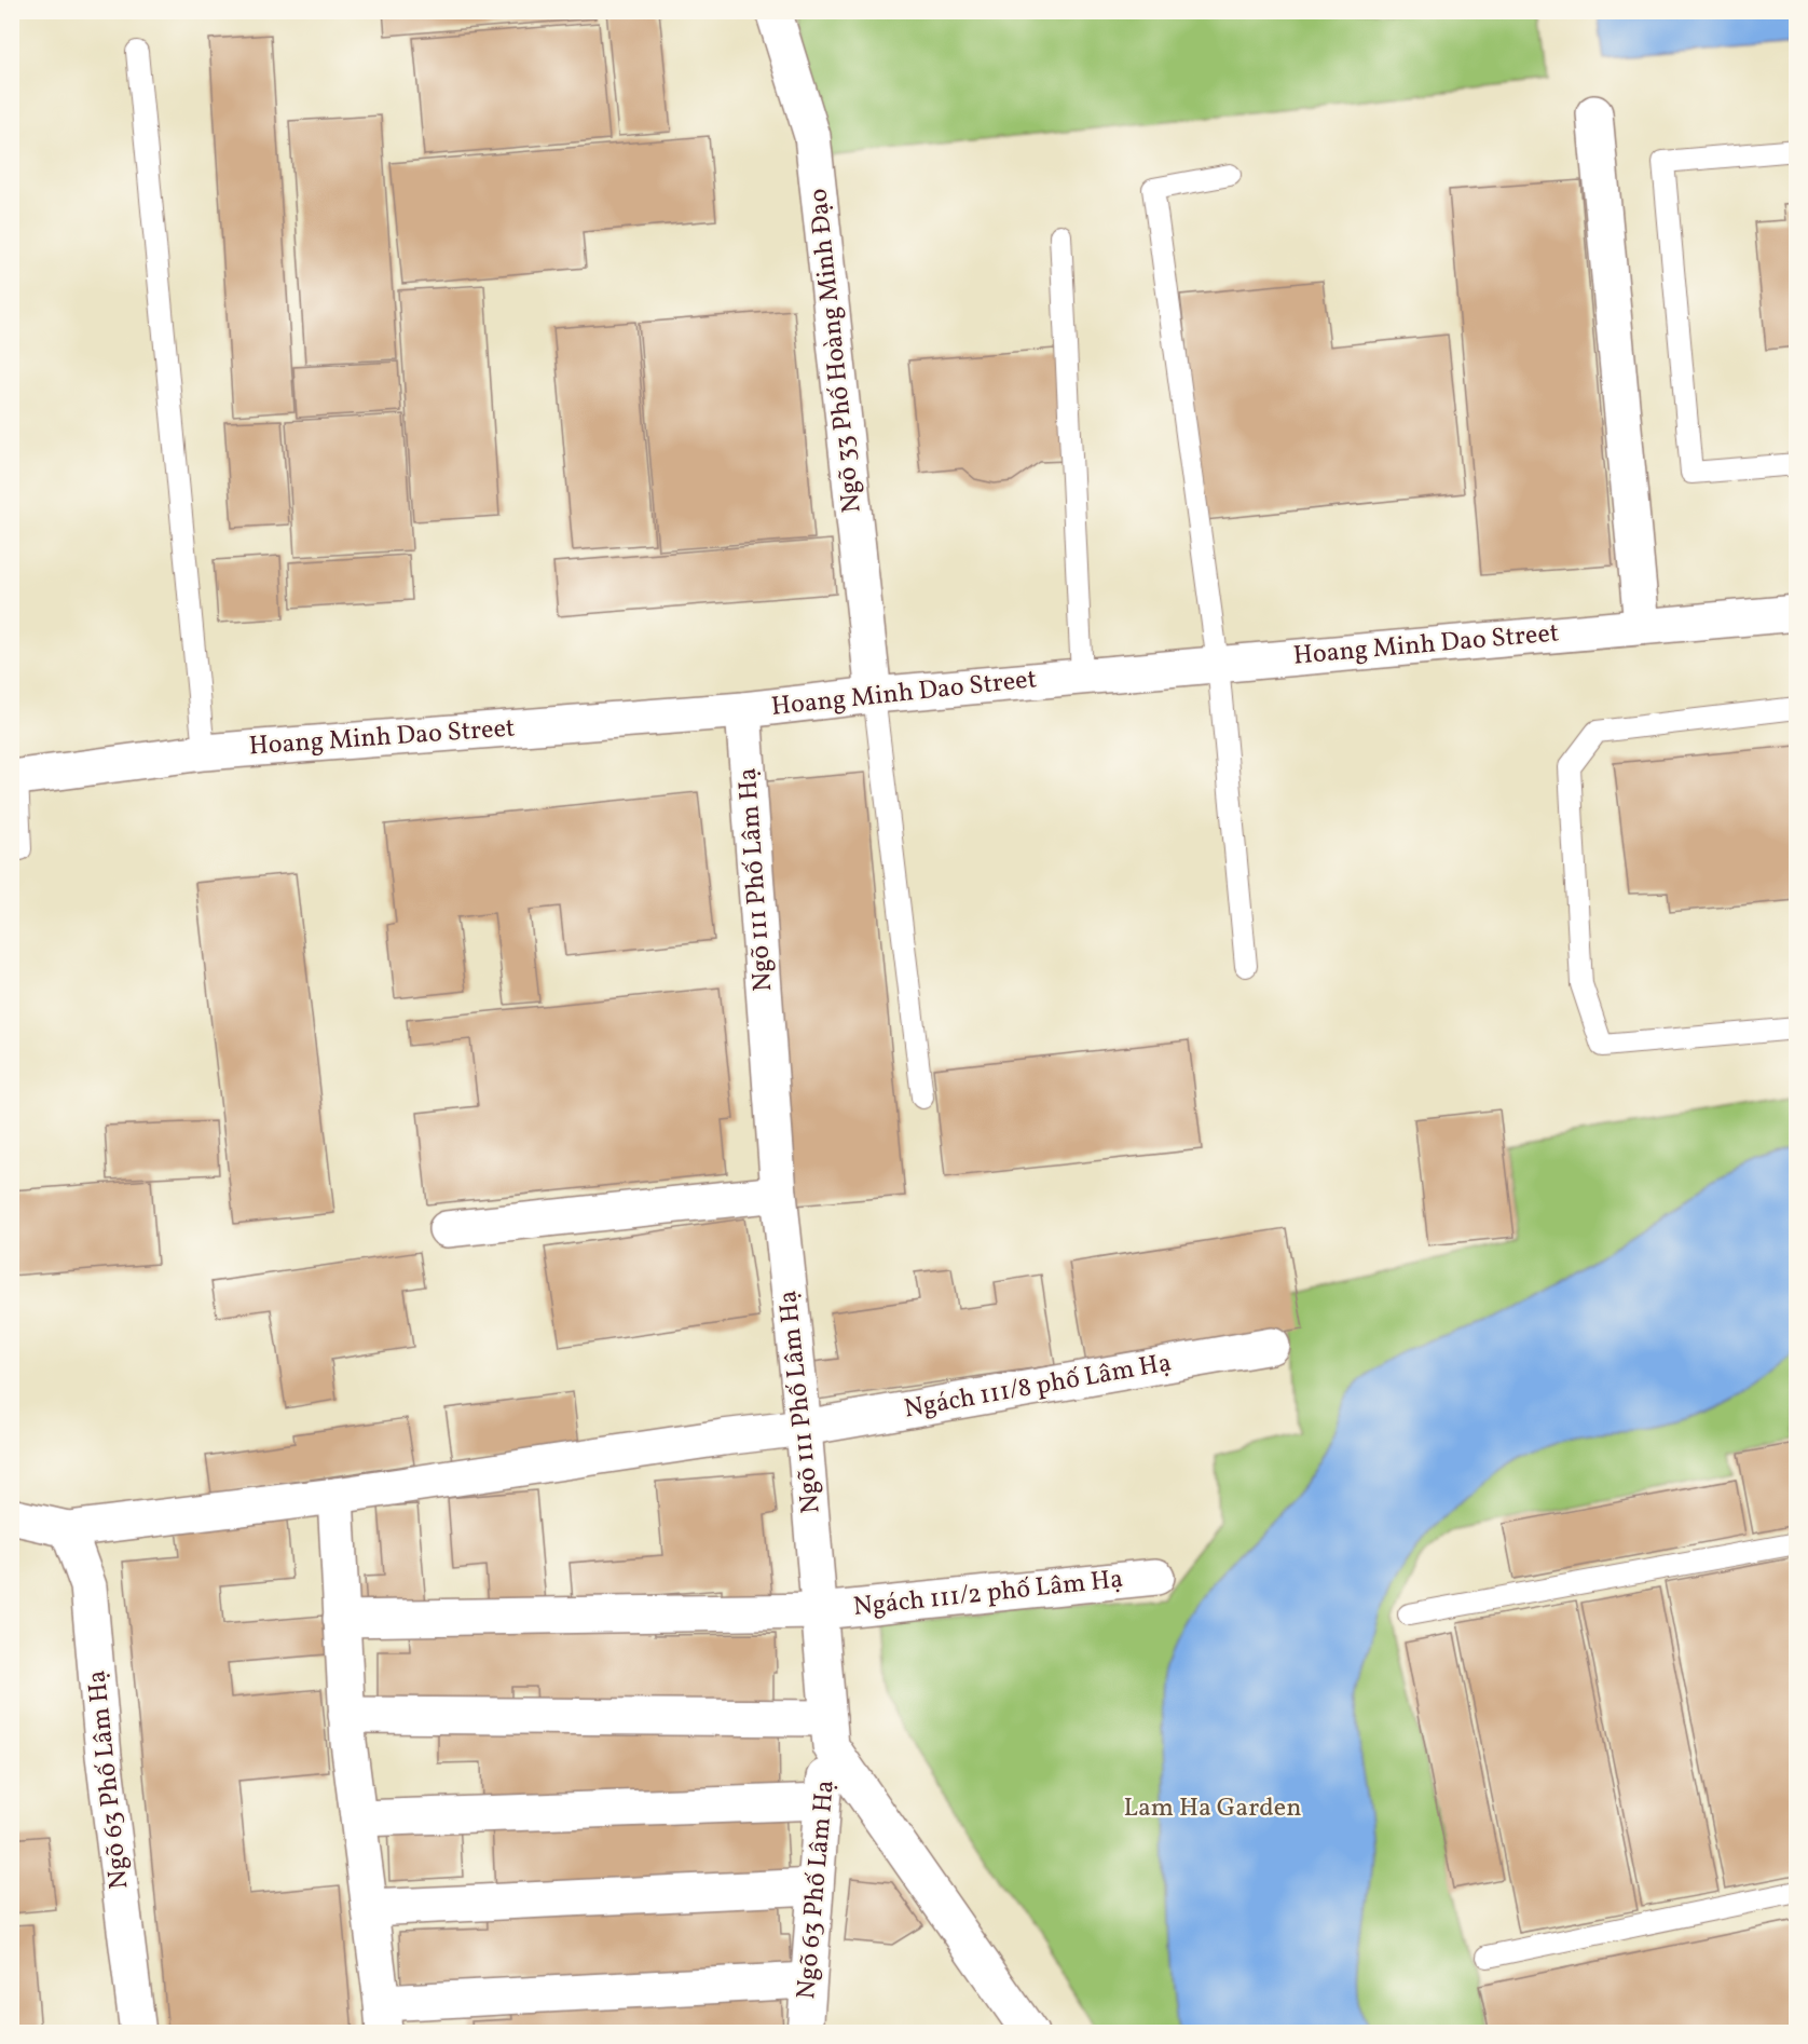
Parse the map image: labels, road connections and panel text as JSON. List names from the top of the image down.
{
  "streets": {
    "street": [
      "Ngõ 33 Phố Hoàng Minh Đạo",
      "Hoang Minh Dao Street",
      "Ngõ 111 Phố Lâm Hạ",
      "Ngách 111/8 phố Lâm Hạ",
      "Ngách 111/2 phố Lâm Hạ",
      "Ngõ 63 Phố Lâm Hạ"
    ]
  },
  "crossings": [
    ["Ngõ 33 Phố Hoàng Minh Đạo", "Hoang Minh Dao Street"],
    ["Hoang Minh Dao Street", "Ngõ 111 Phố Lâm Hạ"],
    ["Ngõ 111 Phố Lâm Hạ", "Ngách 111/8 phố Lâm Hạ"],
    ["Ngõ 111 Phố Lâm Hạ", "Ngách 111/2 phố Lâm Hạ"],
    ["Ngõ 111 Phố Lâm Hạ", "Ngõ 63 Phố Lâm Hạ"],
    ["Ngách 111/8 phố Lâm Hạ", "Ngõ 63 Phố Lâm Hạ"]
  ],
  "parks": ["Lam Ha Garden"]
}
